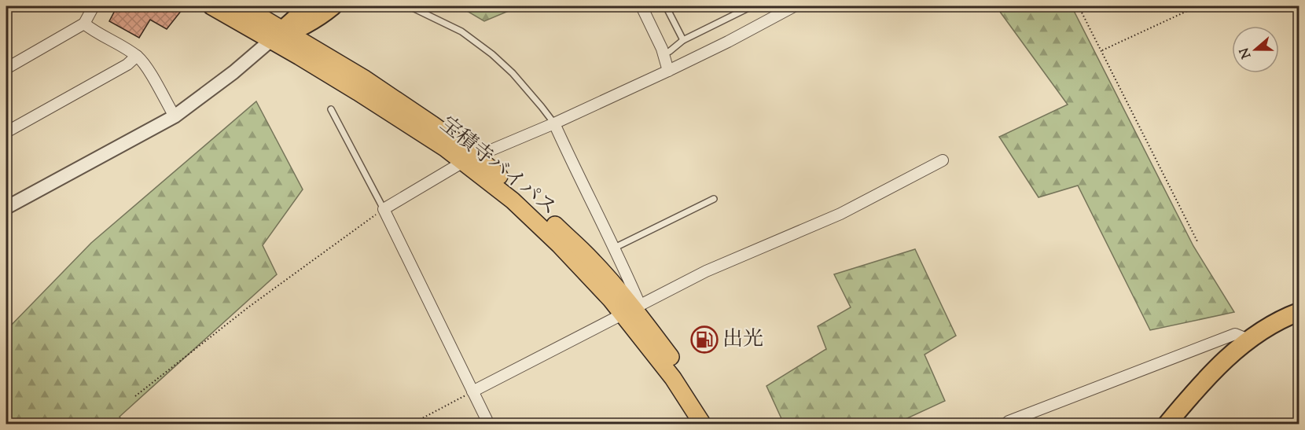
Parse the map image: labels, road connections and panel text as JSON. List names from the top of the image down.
{
  "streets": {
    "main road": ["宝積寺バイパス"]
  },
  "places": {
    "fuel station": ["出光"]
  },
  "north": "left"
}
